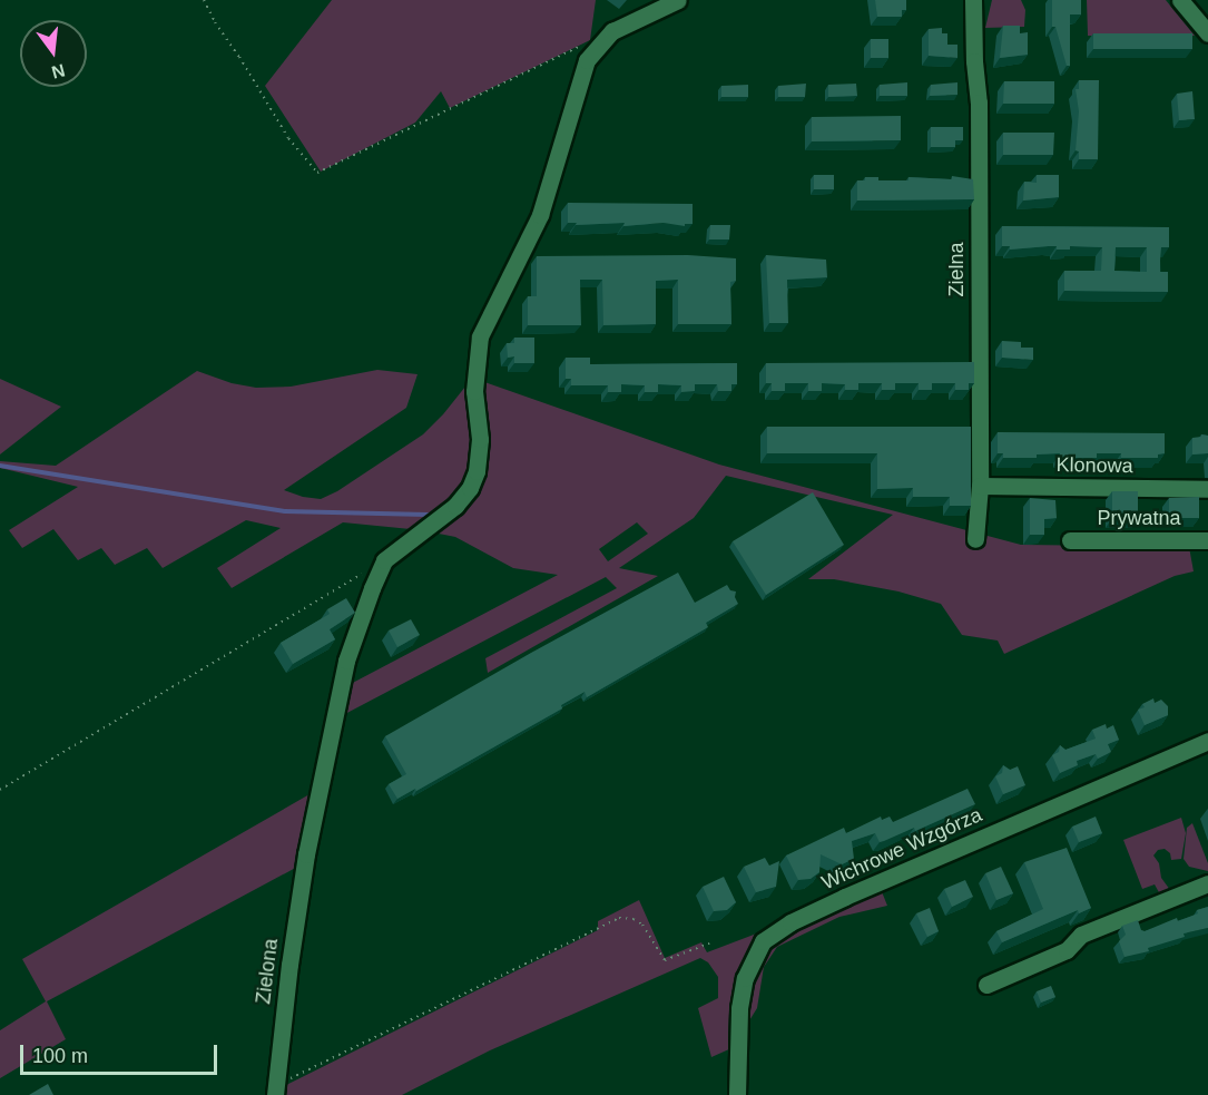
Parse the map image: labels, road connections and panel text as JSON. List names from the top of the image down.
{
  "streets": {
    "street": [
      "Zielna",
      "Klonowa",
      "Prywatna",
      "Wichrowe Wzgórza",
      "Zielona"
    ]
  },
  "crossings": [
    ["Zielna", "Klonowa"]
  ],
  "scale_bar": "100 m",
  "north": "bottom"
}
